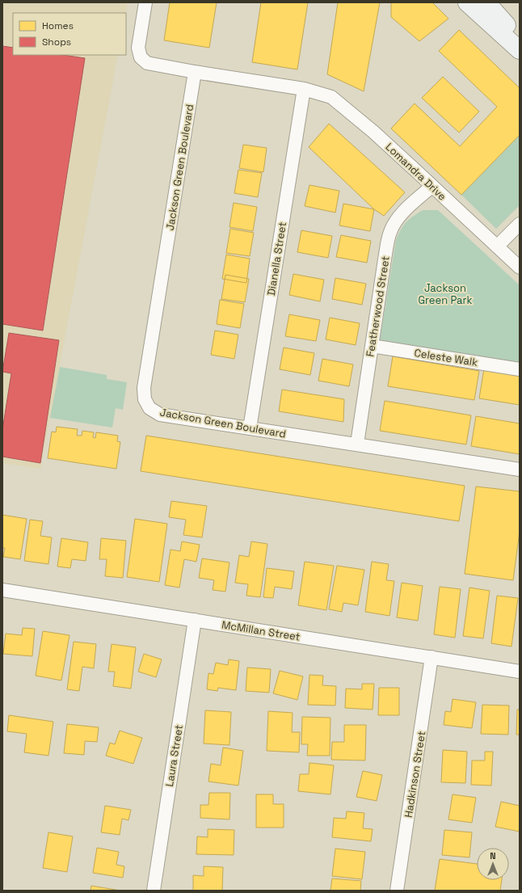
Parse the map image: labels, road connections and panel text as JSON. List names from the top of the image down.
{
  "streets": {
    "street": [
      "Jackson Green Boulevard",
      "Lomandra Drive",
      "Dianella Street",
      "Featherwood Street",
      "Celeste Walk",
      "McMillan Street",
      "Laura Street",
      "Hadkinson Street"
    ]
  },
  "crossings": [
    ["Jackson Green Boulevard", "Lomandra Drive"],
    ["Jackson Green Boulevard", "Dianella Street"],
    ["Jackson Green Boulevard", "Featherwood Street"],
    ["Lomandra Drive", "Dianella Street"],
    ["Lomandra Drive", "Featherwood Street"],
    ["Featherwood Street", "Celeste Walk"],
    ["McMillan Street", "Laura Street"],
    ["McMillan Street", "Hadkinson Street"]
  ],
  "parks": ["Jackson Green Park"],
  "legend": ["Homes", "Shops"],
  "north": "top"
}
